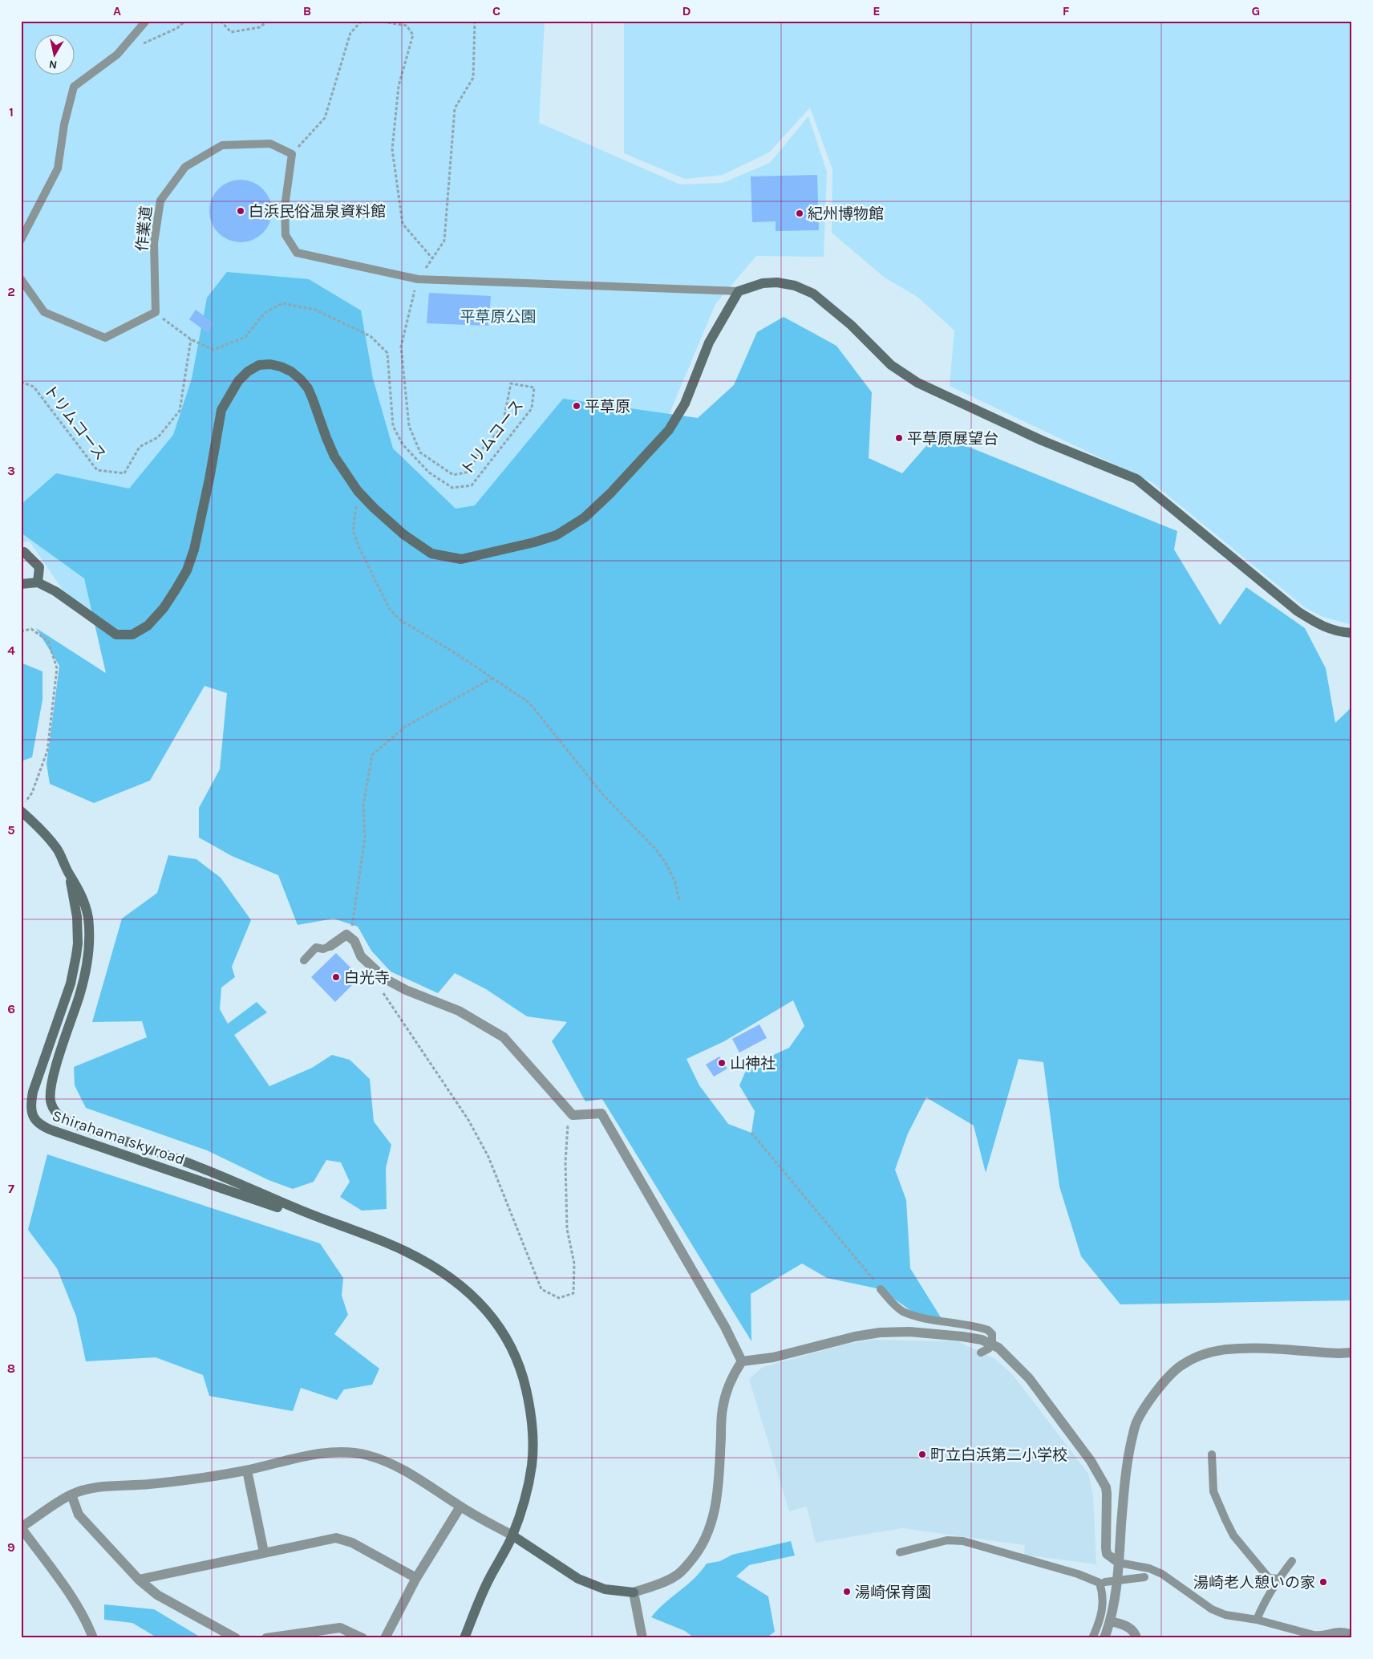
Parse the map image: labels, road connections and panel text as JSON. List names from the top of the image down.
{
  "streets": {
    "street": ["Shirahama sky road"],
    "lane": ["作業道"],
    "path": ["トリムコース"]
  },
  "crossings": [
    ["作業道", "トリムコース"]
  ],
  "parks": ["平草原公園"],
  "places": [
    "白浜民俗温泉資料館",
    "紀州博物館",
    "平草原",
    "平草原展望台",
    "白光寺",
    "山神社",
    "町立白浜第二小学校",
    "湯崎老人憩いの家",
    "湯崎保育園"
  ],
  "north": "bottom",
  "grid": {
    "columns": [
      "A",
      "B",
      "C",
      "D",
      "E",
      "F",
      "G"
    ],
    "rows": [
      "1",
      "2",
      "3",
      "4",
      "5",
      "6",
      "7",
      "8",
      "9"
    ]
  }
}
